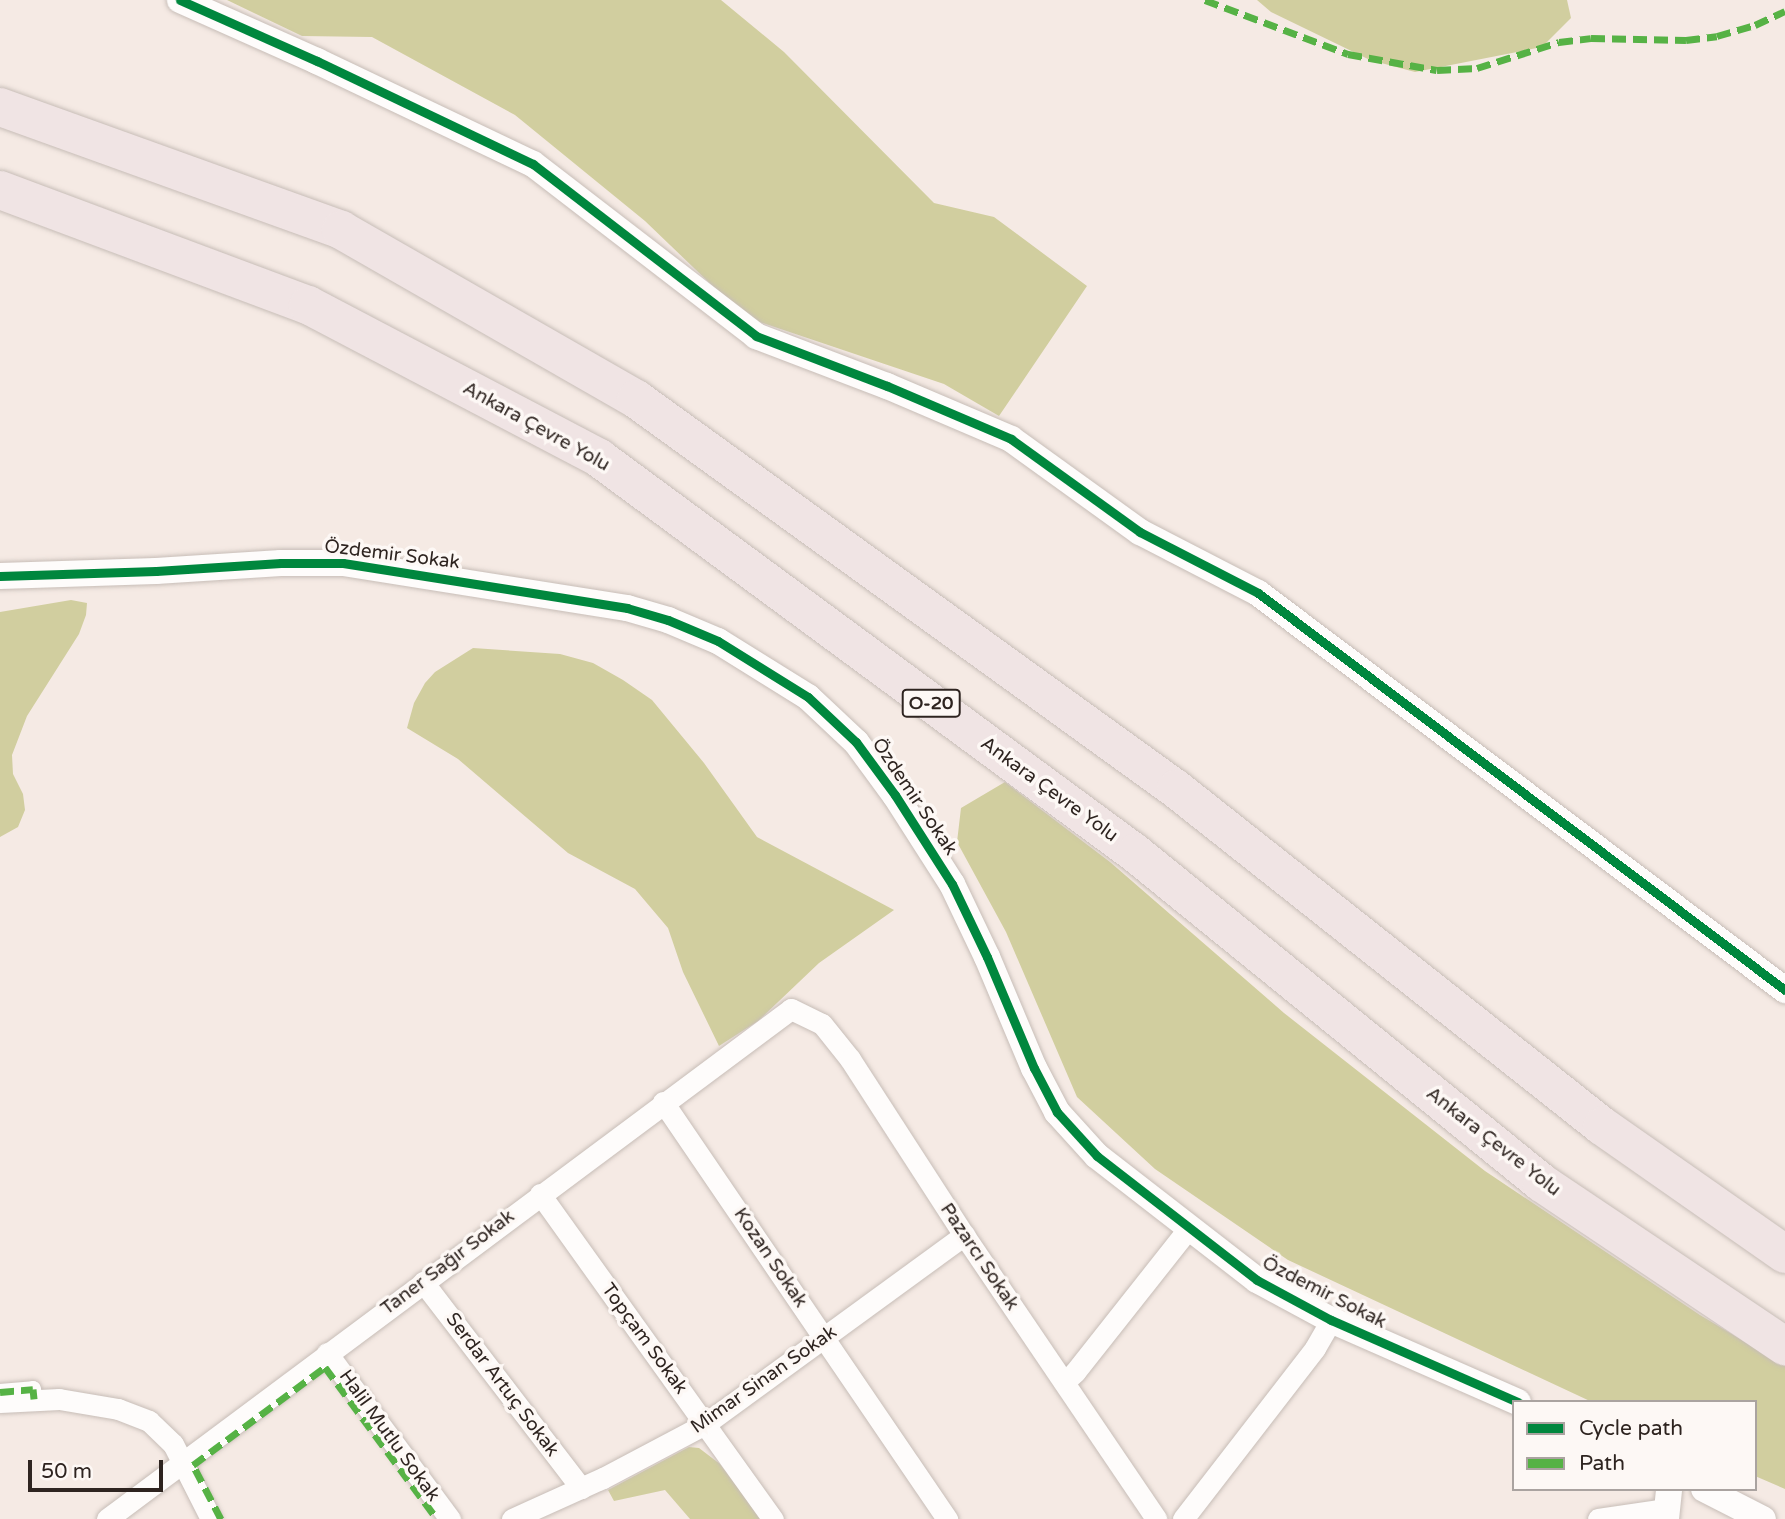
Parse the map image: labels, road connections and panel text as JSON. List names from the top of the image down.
{
  "streets": {
    "highway": ["Ankara Çevre Yolu", "O-20"],
    "street": [
      "Özdemir Sokak",
      "Pazarcı Sokak",
      "Kozan Sokak",
      "Taner Sağır Sokak",
      "Topçam Sokak",
      "Mimar Sinan Sokak",
      "Serdar Artuç Sokak",
      "Halil Mutlu Sokak"
    ]
  },
  "crossings": [
    ["Pazarcı Sokak", "Taner Sağır Sokak"],
    ["Pazarcı Sokak", "Mimar Sinan Sokak"],
    ["Kozan Sokak", "Taner Sağır Sokak"],
    ["Kozan Sokak", "Mimar Sinan Sokak"],
    ["Taner Sağır Sokak", "Topçam Sokak"],
    ["Taner Sağır Sokak", "Serdar Artuç Sokak"],
    ["Taner Sağır Sokak", "Halil Mutlu Sokak"],
    ["Topçam Sokak", "Mimar Sinan Sokak"],
    ["Mimar Sinan Sokak", "Serdar Artuç Sokak"]
  ],
  "legend": ["Cycle path", "Path"],
  "scale_bar": "50 m"
}
